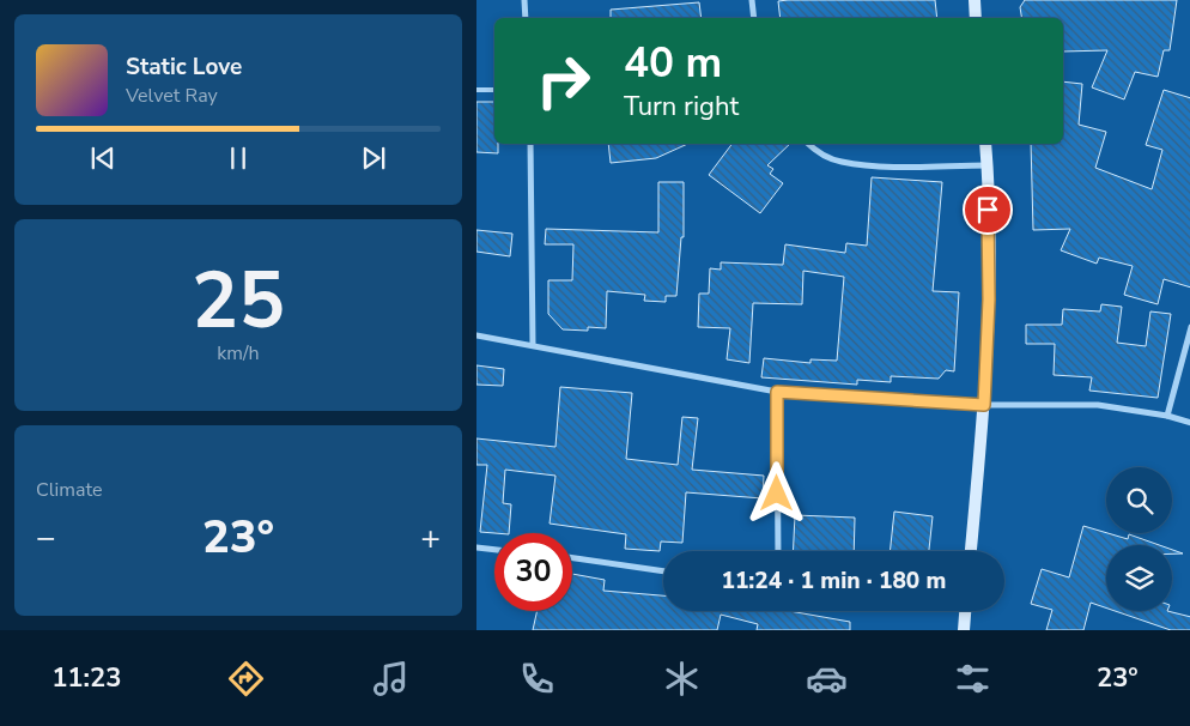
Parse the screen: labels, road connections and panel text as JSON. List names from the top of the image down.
{
  "page": {
    "turn": ["40 m", "Turn right"],
    "song": ["Static Love", "Velvet Ray"],
    "tile": [
      ["25", "km/h"],
      "Climate"
    ],
    "heat": ["−", "23°", "+"],
    "limit": "30",
    "trip": "11:24 · 1 min · 180 m",
    "tabs": ["11:23", "23°"]
  }
}
